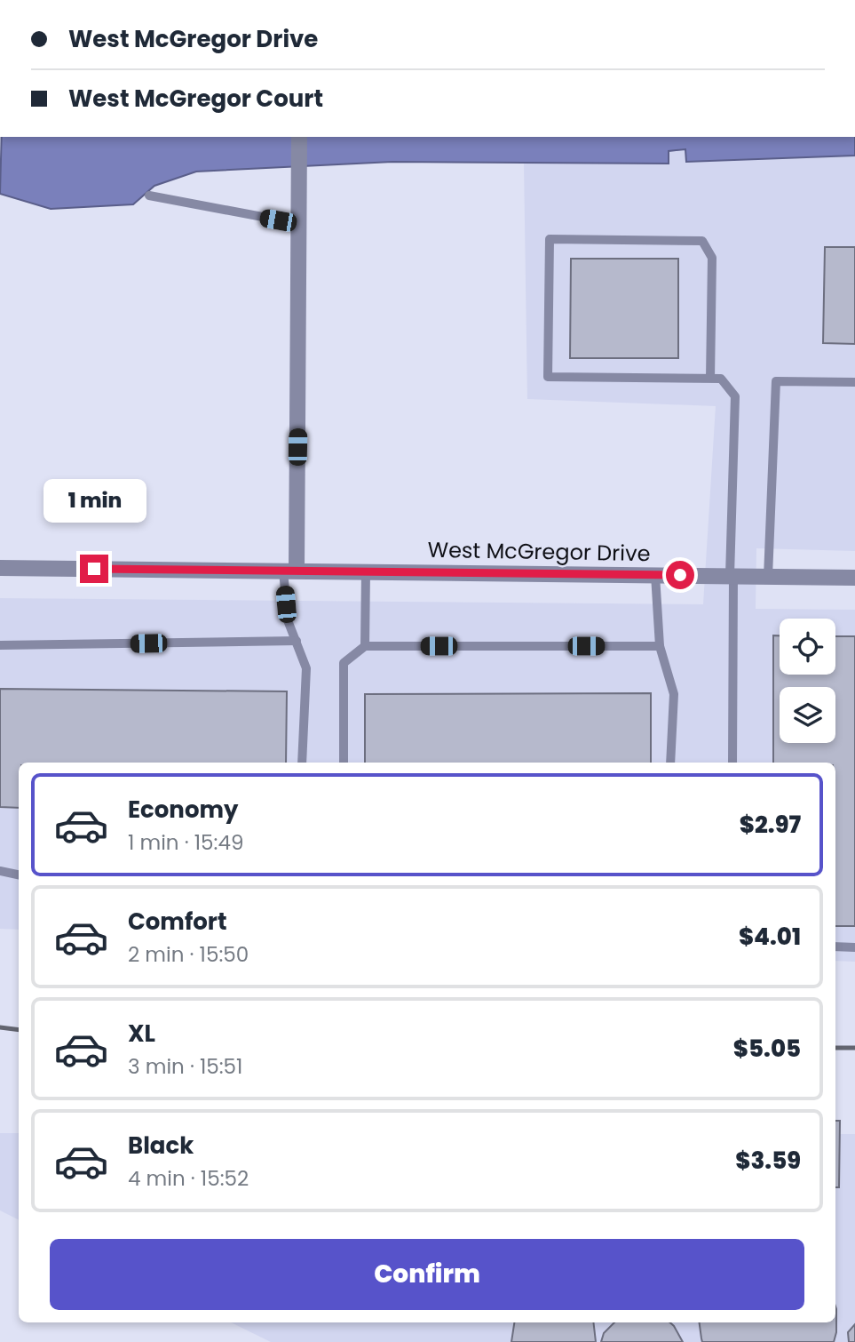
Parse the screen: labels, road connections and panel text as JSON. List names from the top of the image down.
{
  "streets": {
    "street": ["West McGregor Drive"]
  },
  "page": {
    "banner": ["West McGregor Drive", "West McGregor Court"],
    "bubble": "1 min",
    "list": [
      {
        "name": "Economy",
        "note": "1 min · 15:49",
        "value": "$2.97"
      },
      {
        "name": "Comfort",
        "note": "2 min · 15:50",
        "value": "$4.01"
      },
      {
        "name": "XL",
        "note": "3 min · 15:51",
        "value": "$5.05"
      },
      {
        "name": "Black",
        "note": "4 min · 15:52",
        "value": "$3.59"
      }
    ],
    "buttons": "Confirm"
  }
}
